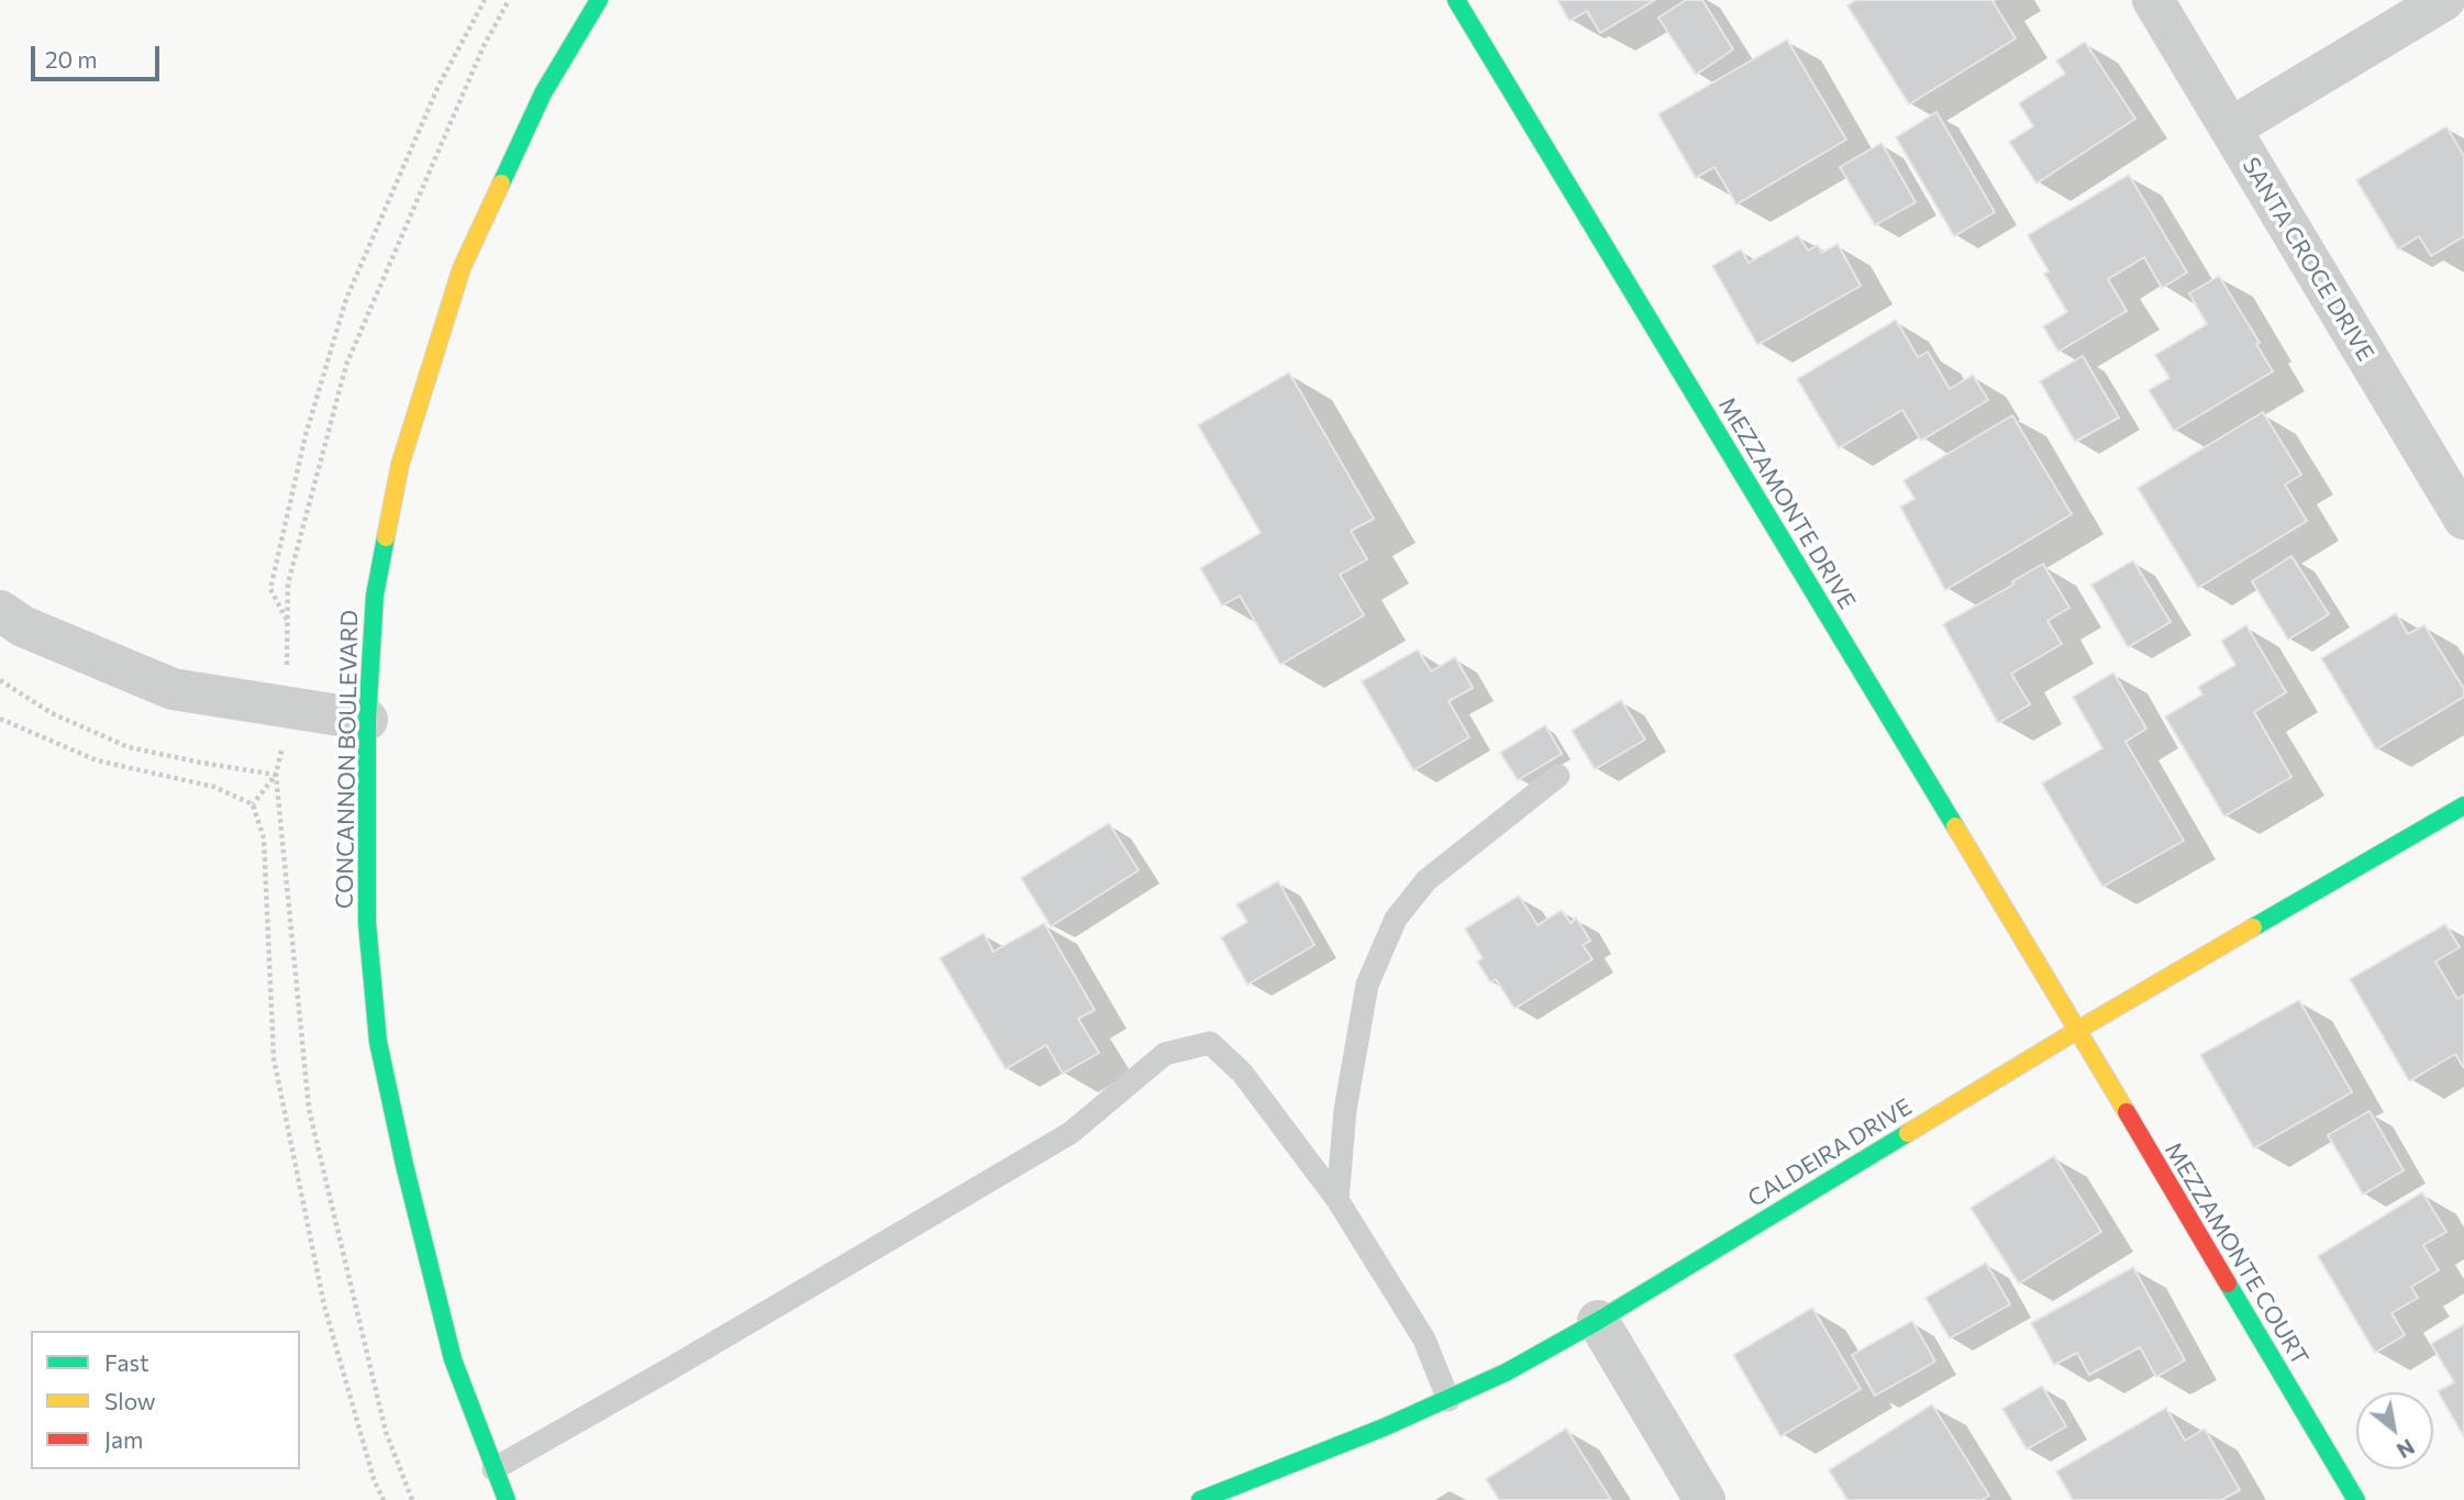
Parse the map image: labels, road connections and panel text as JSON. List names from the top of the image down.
{
  "streets": {
    "street": [
      "SANTA CROCE DRIVE",
      "MEZZAMONTE DRIVE",
      "CONCANNON BOULEVARD",
      "CALDEIRA DRIVE",
      "MEZZAMONTE COURT"
    ]
  },
  "crossings": [
    ["MEZZAMONTE DRIVE", "CALDEIRA DRIVE"],
    ["MEZZAMONTE DRIVE", "MEZZAMONTE COURT"],
    ["CALDEIRA DRIVE", "MEZZAMONTE COURT"]
  ],
  "legend": ["Fast", "Slow", "Jam"],
  "scale_bar": "20 m",
  "north": "bottom right"
}
